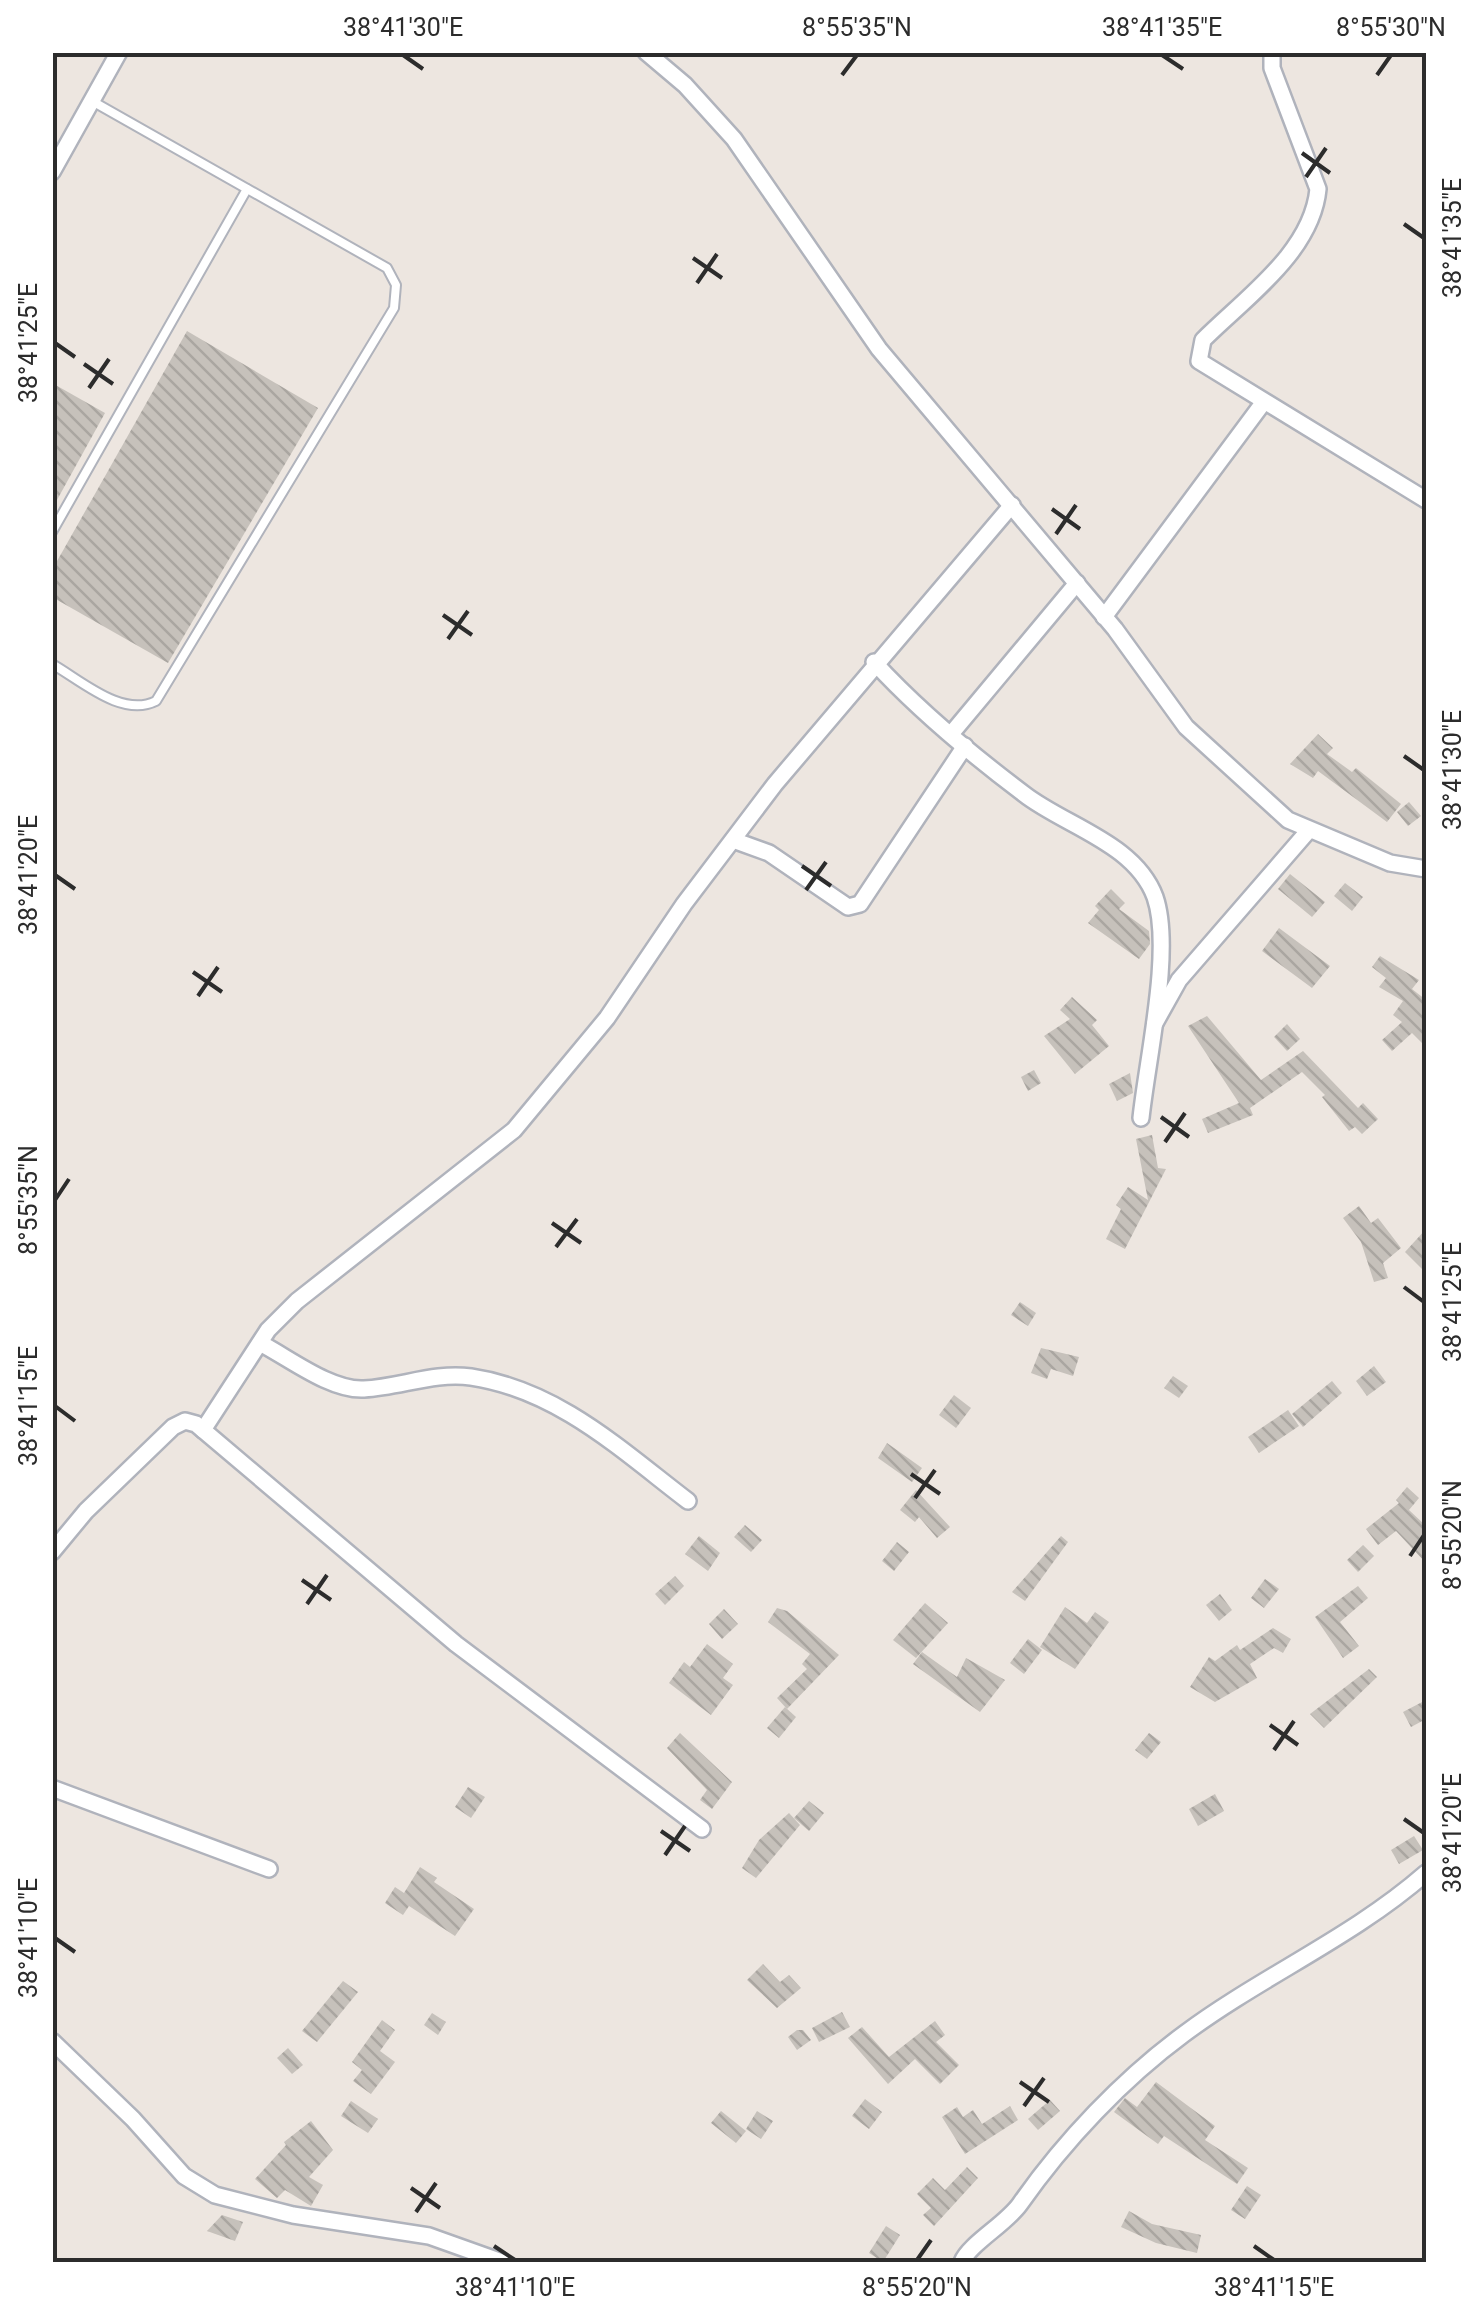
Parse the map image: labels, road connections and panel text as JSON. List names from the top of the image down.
{
  "coordinates": [
    "38°41'30\"E",
    "8°55'35\"N",
    "38°41'35\"E",
    "8°55'30\"N",
    "38°41'25\"E",
    "38°41'20\"E",
    "38°41'15\"E",
    "8°55'20\"N",
    "38°41'10\"E"
  ]
}
